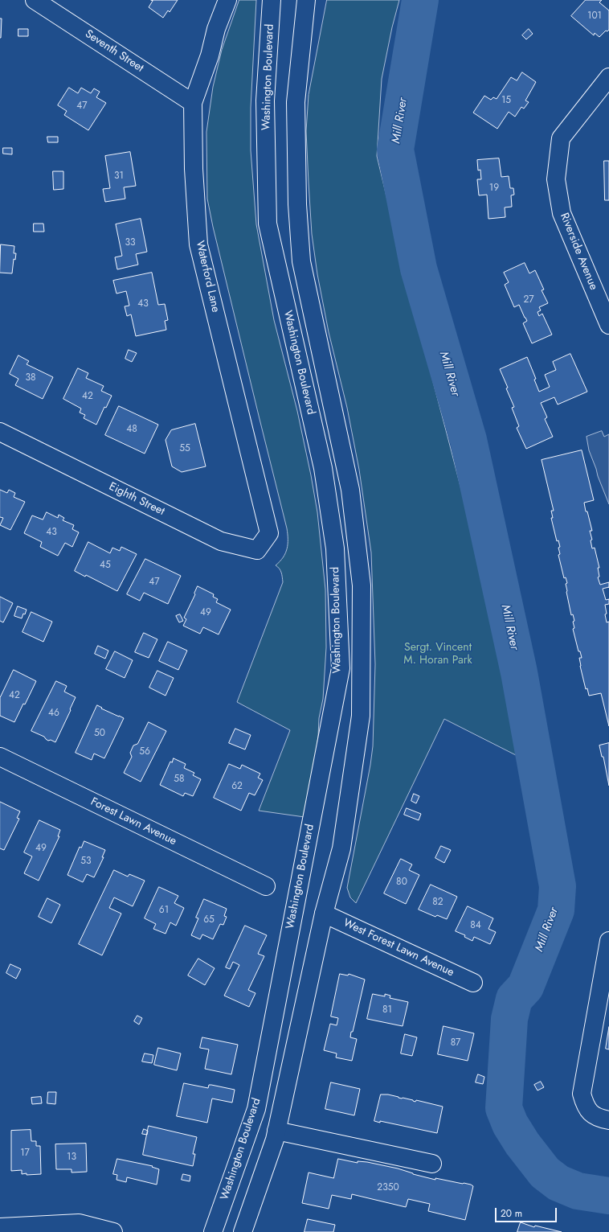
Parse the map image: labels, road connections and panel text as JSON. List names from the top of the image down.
{
  "streets": {
    "main road": [
      "Seventh Street",
      "Washington Boulevard",
      "Riverside Avenue",
      "Waterford Lane",
      "Eighth Street",
      "Forest Lawn Avenue",
      "West Forest Lawn Avenue"
    ]
  },
  "crossings": [
    ["Seventh Street", "Waterford Lane"],
    ["Washington Boulevard", "West Forest Lawn Avenue"],
    ["Waterford Lane", "Eighth Street"]
  ],
  "water": ["Mill River"],
  "parks": ["Sergt. Vincent M. Horan Park"],
  "house_numbers": [
    "101",
    "15",
    "47",
    "31",
    "19",
    "33",
    "27",
    "43",
    "38",
    "42",
    "48",
    "55",
    "43",
    "45",
    "47",
    "49",
    "42",
    "46",
    "50",
    "56",
    "58",
    "62",
    "49",
    "53",
    "80",
    "82",
    "61",
    "65",
    "84",
    "81",
    "87",
    "17",
    "13",
    "2350"
  ],
  "scale_bar": "20 m"
}
